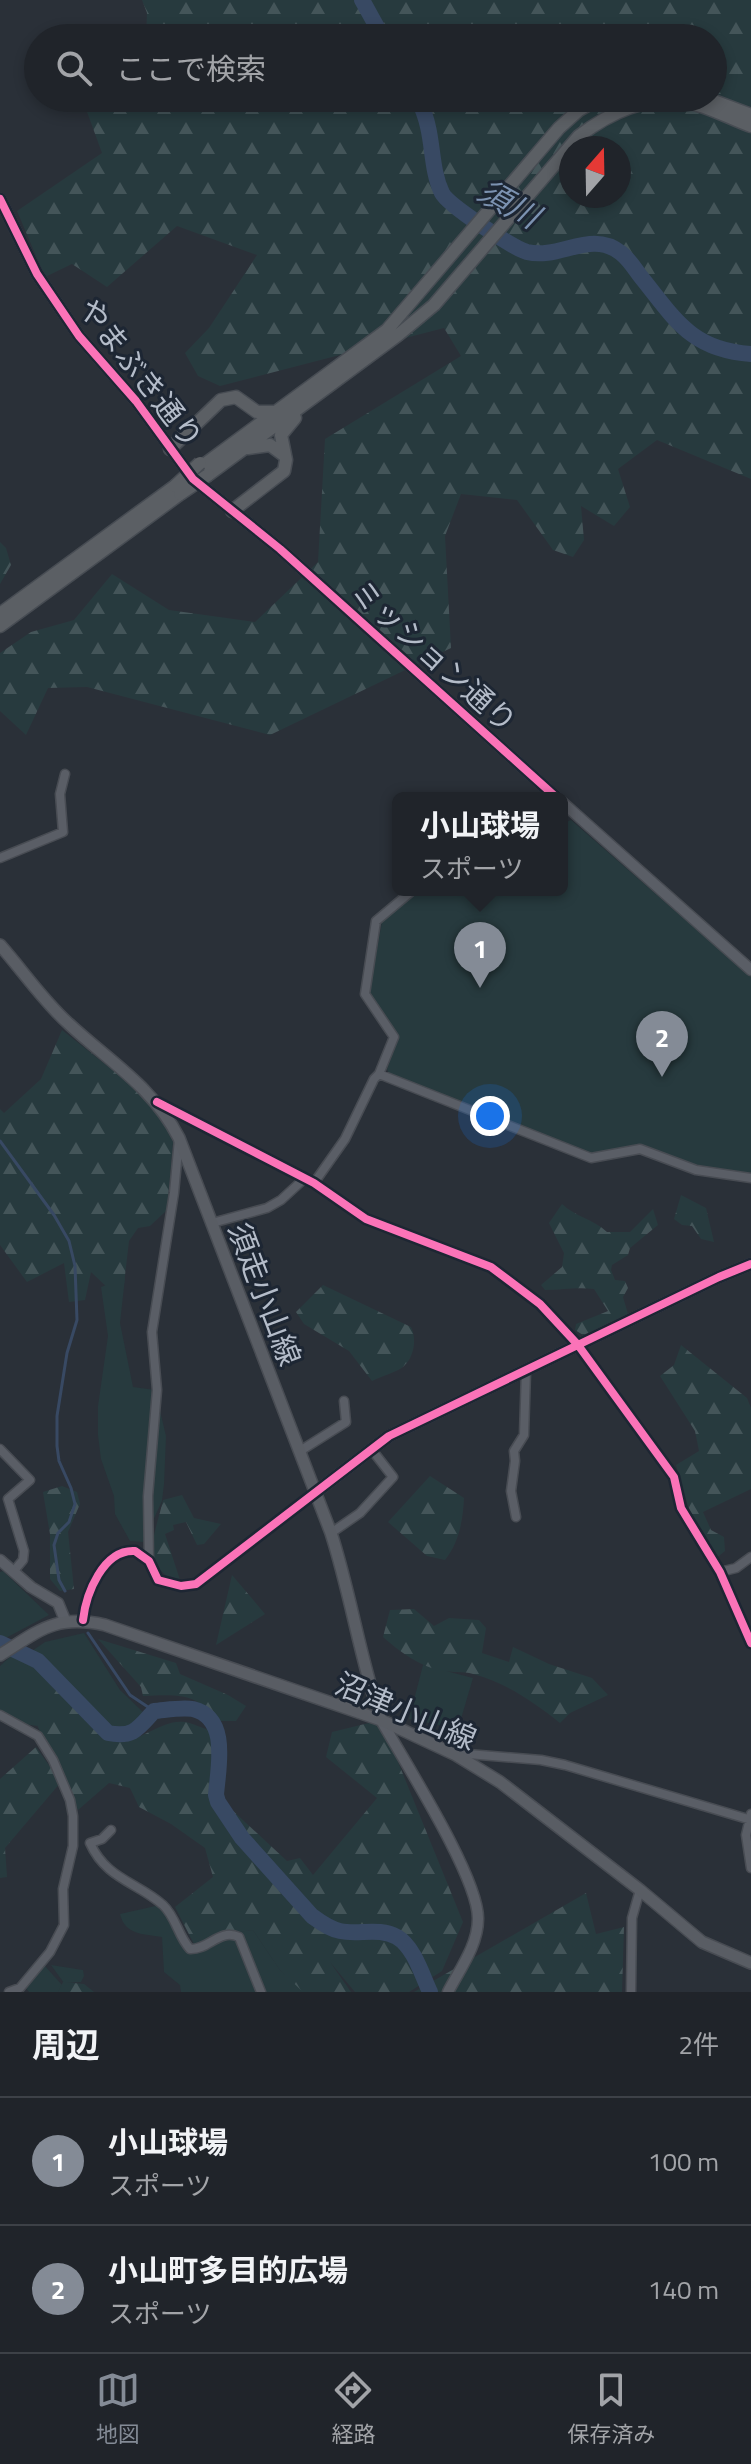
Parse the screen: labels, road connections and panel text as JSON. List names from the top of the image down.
{
  "streets": {
    "main road": ["須走小山線", "沼津小山線"],
    "street": ["やまぶき通り", "ミッション通り"]
  },
  "crossings": [
    ["やまぶき通り", "ミッション通り"],
    ["須走小山線", "沼津小山線"]
  ],
  "water": ["須川"],
  "north": "top",
  "page": {
    "search": "ここで検索",
    "popup": ["小山球場", "スポーツ"],
    "pins": ["1", "2"],
    "heading": ["周辺", "2件"],
    "list": [
      {
        "mark": "1",
        "name": "小山球場",
        "note": "スポーツ",
        "value": "100 m"
      },
      {
        "mark": "2",
        "name": "小山町多目的広場",
        "note": "スポーツ",
        "value": "140 m"
      }
    ],
    "nav": ["地図", "経路", "保存済み"]
  }
}
